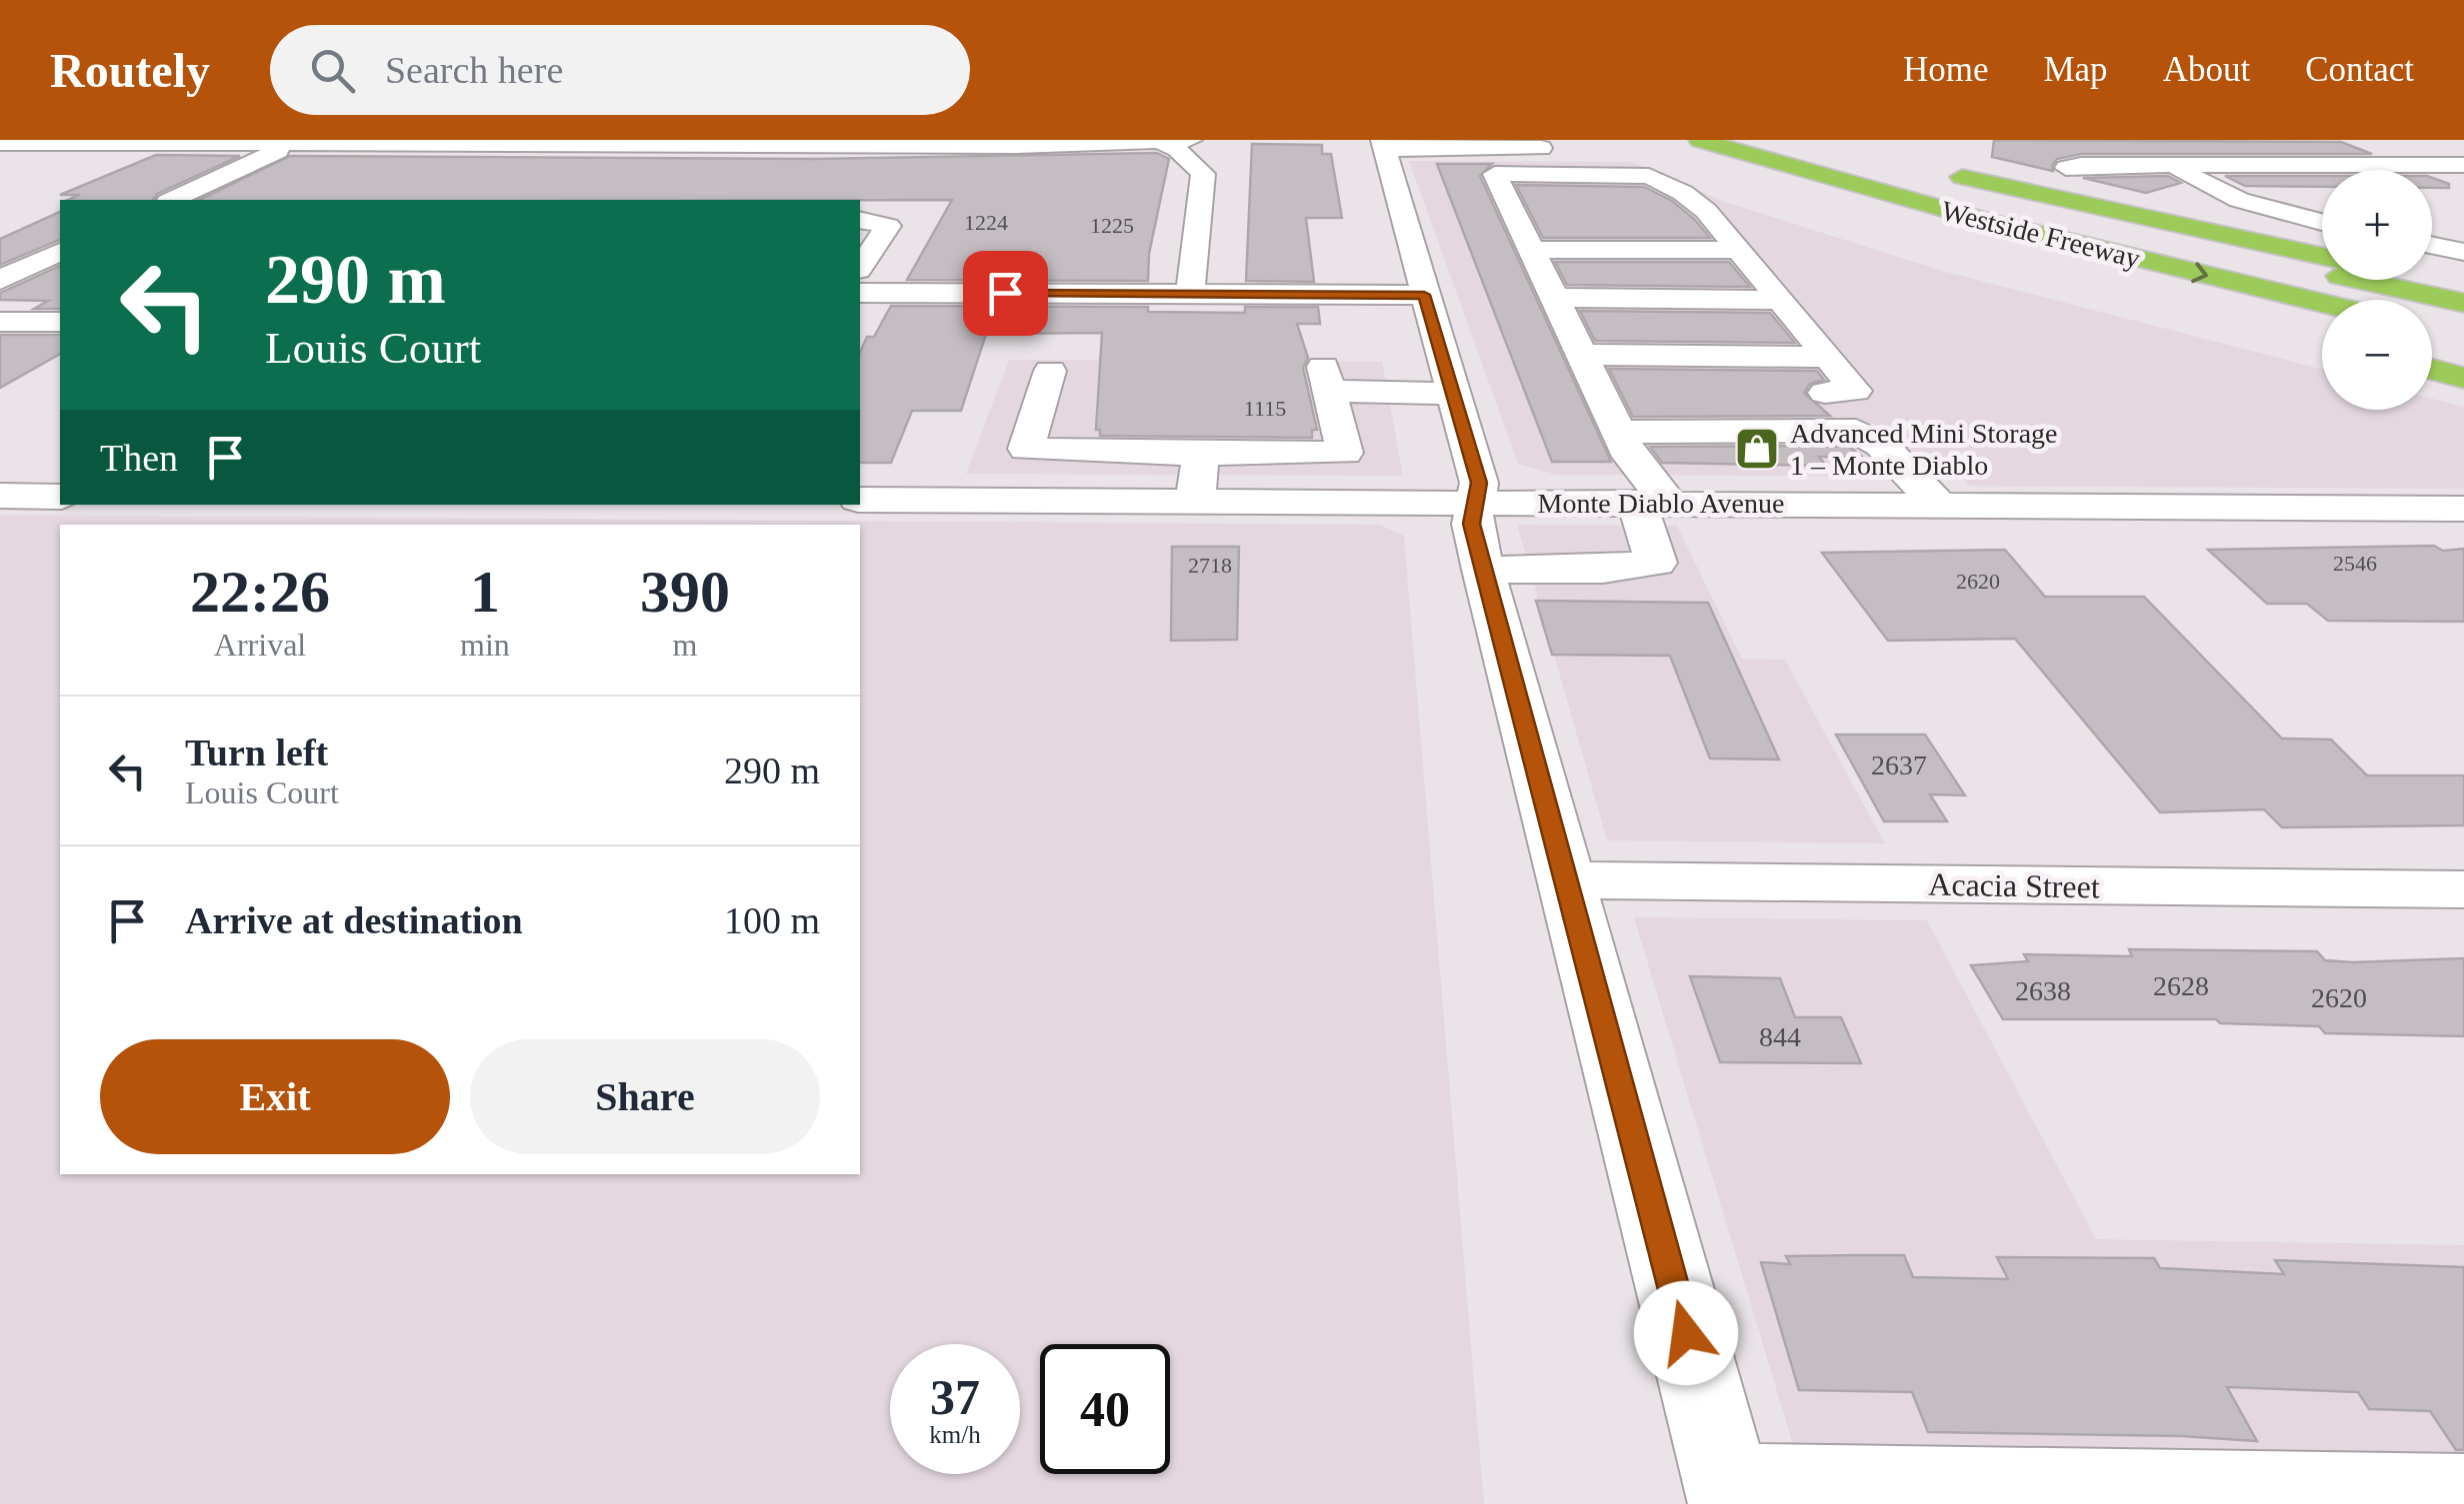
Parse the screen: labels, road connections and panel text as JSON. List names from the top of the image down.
{
  "streets": {
    "highway": ["Westside Freeway"],
    "street": ["Monte Diablo Avenue", "Acacia Street"]
  },
  "places": {
    "shop": ["Advanced Mini Storage 1 – Monte Diablo"]
  },
  "house_numbers": [
    "1224",
    "1225",
    "1115",
    "2546",
    "2718",
    "2620",
    "2637",
    "2628",
    "2638",
    "2620",
    "844"
  ],
  "page": {
    "header": "Routely",
    "search": "Search here",
    "nav": [
      "Home",
      "Map",
      "About",
      "Contact"
    ],
    "map_buttons": ["+", "−"],
    "turn": ["290 m", "Louis Court"],
    "then": "Then",
    "eta": [
      "22:26",
      "Arrival",
      "1",
      "min",
      "390",
      "m"
    ],
    "list": [
      {
        "name": "Turn left",
        "note": "Louis Court",
        "value": "290 m"
      },
      {
        "name": "Arrive at destination",
        "value": "100 m"
      }
    ],
    "buttons": ["Exit", "Share"],
    "speed": "37 km/h",
    "limit": "40"
  }
}
